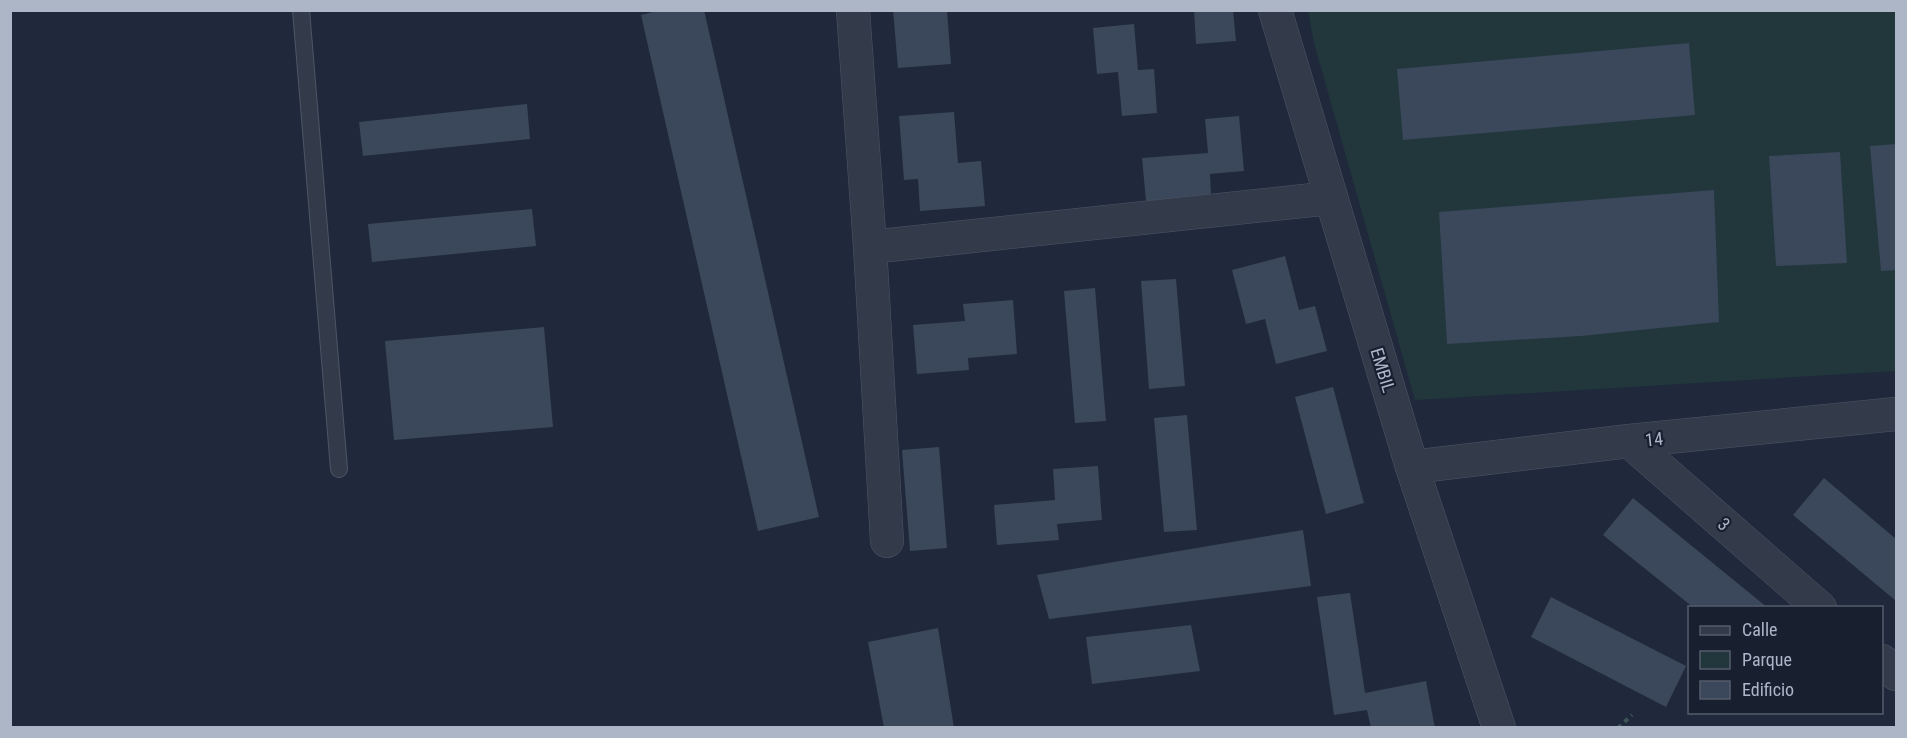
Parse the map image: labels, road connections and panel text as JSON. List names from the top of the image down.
{
  "streets": {
    "street": ["EMBIL", "14", "3"]
  },
  "crossings": [
    ["EMBIL", "14"],
    ["14", "3"]
  ],
  "legend": ["Calle", "Parque", "Edificio"]
}
